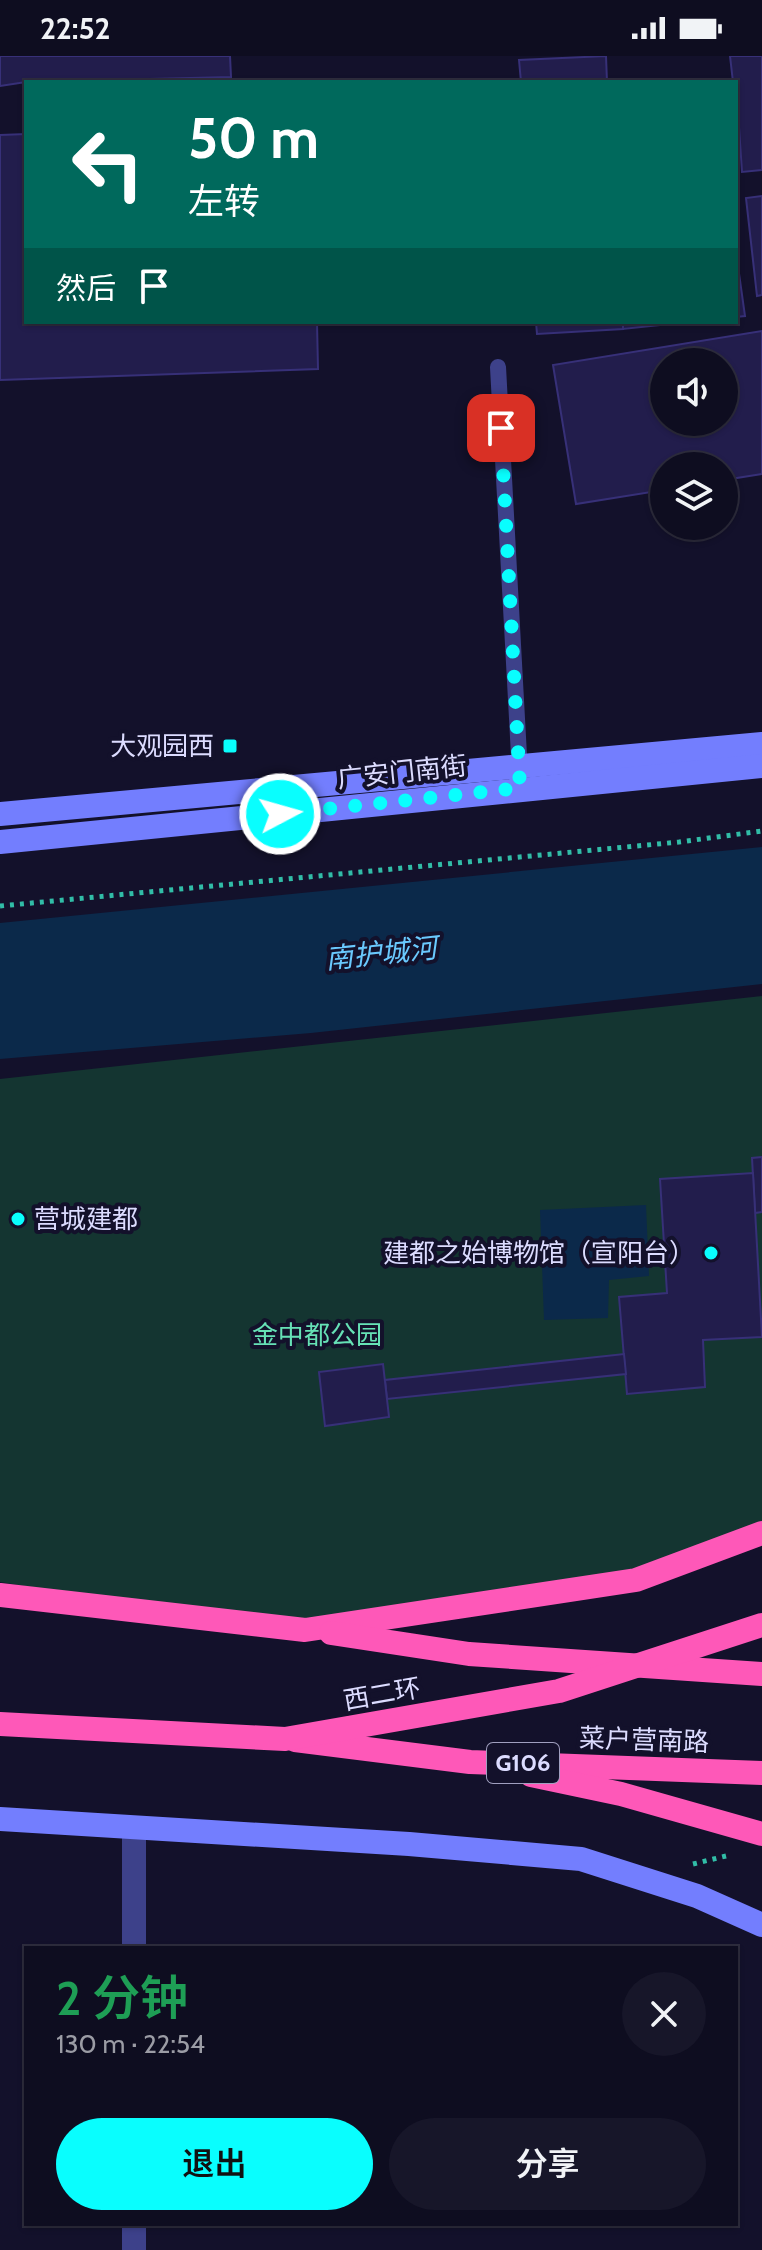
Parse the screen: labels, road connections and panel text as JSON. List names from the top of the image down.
{
  "streets": {
    "highway": ["西二环", "菜户营南路", "G106"],
    "street": ["广安门南街"]
  },
  "crossings": [
    ["西二环", "菜户营南路"]
  ],
  "water": ["南护城河"],
  "parks": ["金中都公园"],
  "places": {
    "transit": ["大观园西"],
    "other": ["营城建都", "建都之始博物馆（宣阳台）"]
  },
  "page": {
    "status": "22:52",
    "turn": ["50 m", "左转"],
    "then": "然后",
    "heading": ["2 分钟", "130 m · 22:54"],
    "buttons": ["退出", "分享"]
  }
}
